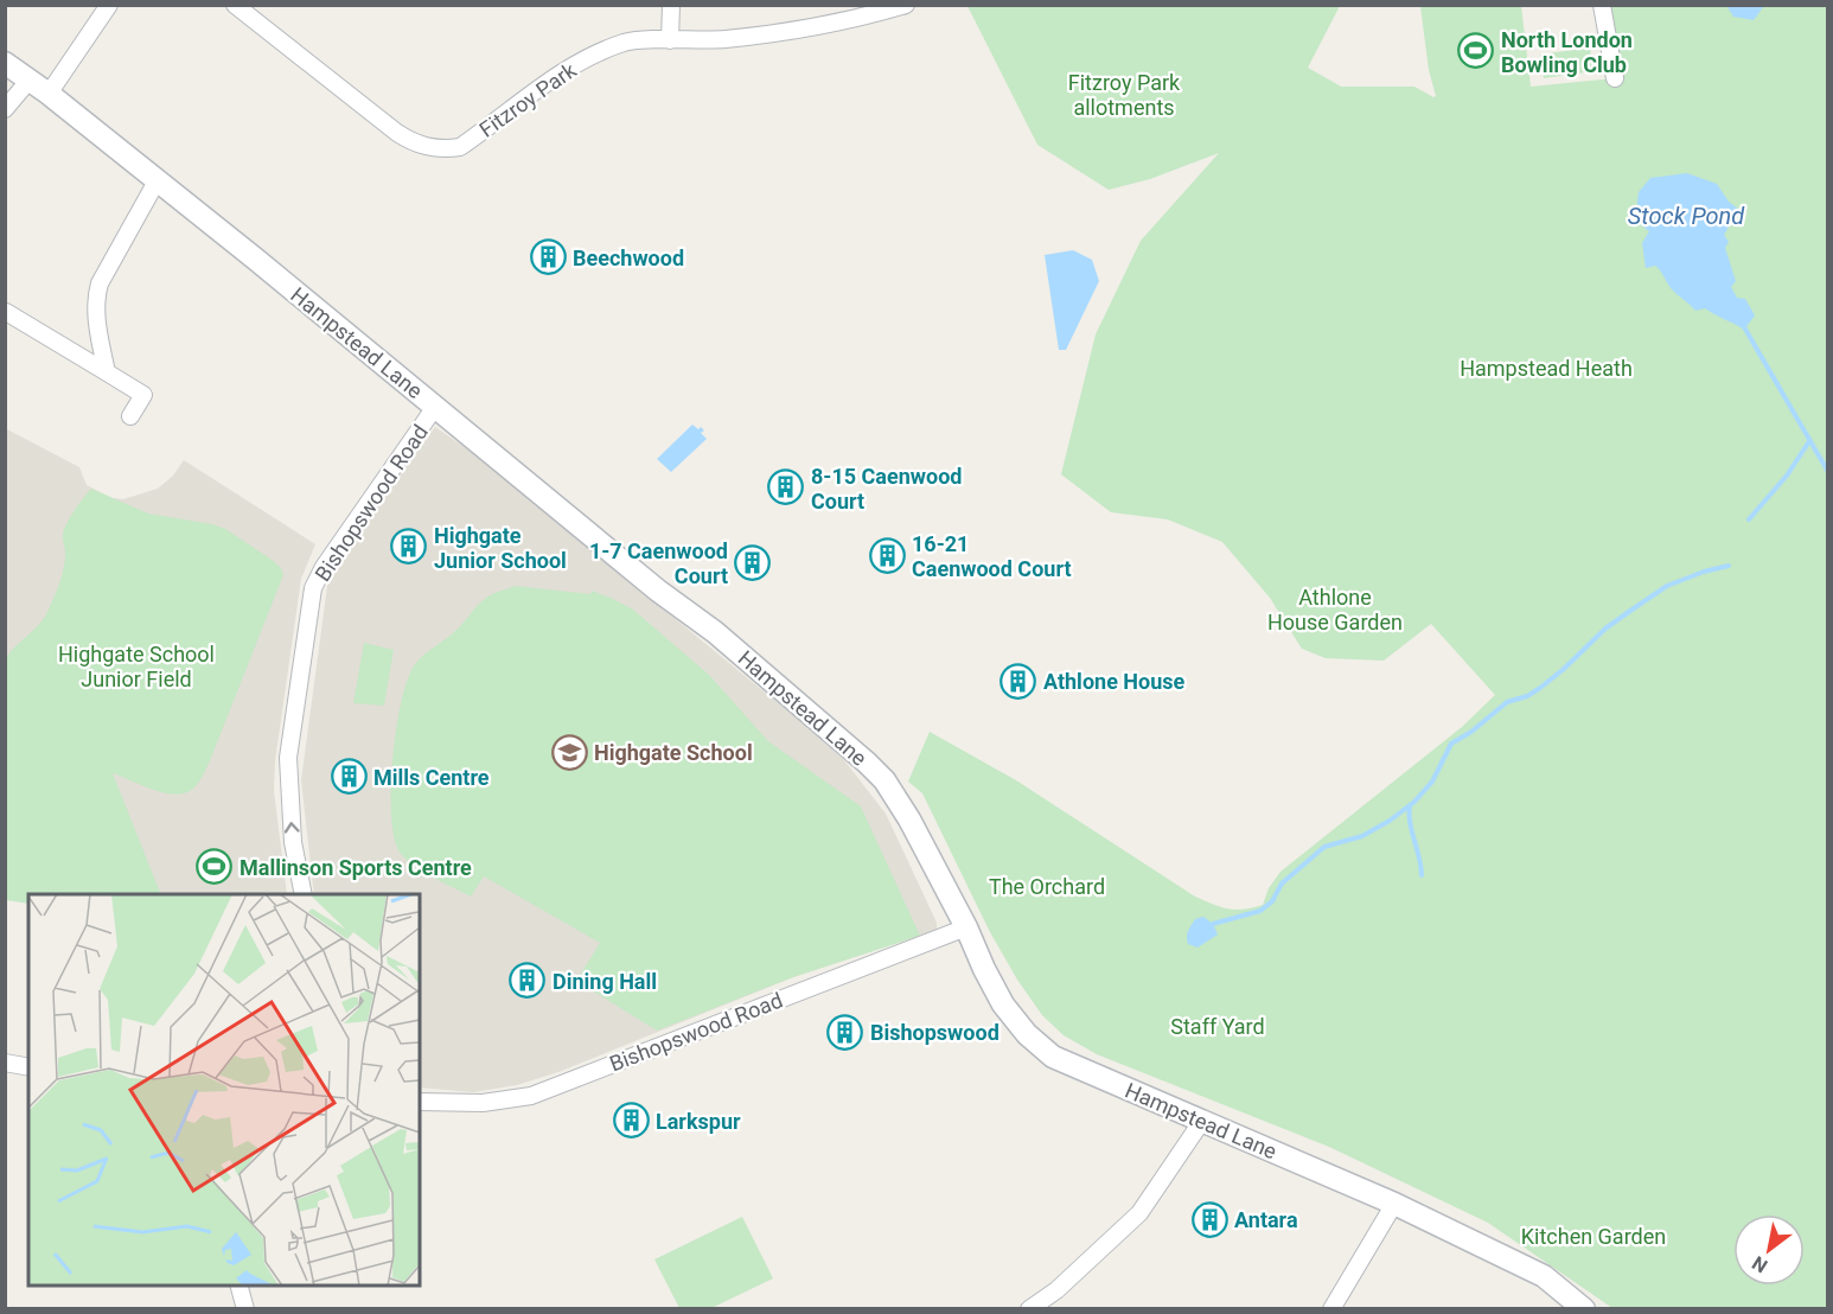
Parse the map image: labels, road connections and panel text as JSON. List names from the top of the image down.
{
  "streets": {
    "main road": ["Hampstead Lane"],
    "street": ["Fitzroy Park", "Bishopswood Road"]
  },
  "crossings": [
    ["Hampstead Lane", "Bishopswood Road"]
  ],
  "one_way": ["Bishopswood Road"],
  "water": ["Stock Pond"],
  "parks": [
    "Fitzroy Park allotments",
    "Hampstead Heath",
    "Athlone House Garden",
    "Highgate School Junior Field",
    "The Orchard",
    "Staff Yard",
    "Kitchen Garden"
  ],
  "places": {
    "sports": ["North London Bowling Club", "Mallinson Sports Centre"],
    "building": [
      "Beechwood",
      "8-15 Caenwood Court",
      "Highgate Junior School",
      "16-21 Caenwood Court",
      "1-7 Caenwood Court",
      "Athlone House",
      "Mills Centre",
      "Dining Hall",
      "Bishopswood",
      "Larkspur",
      "Antara"
    ],
    "school or university": ["Highgate School"]
  },
  "north": "bottom left"
}
